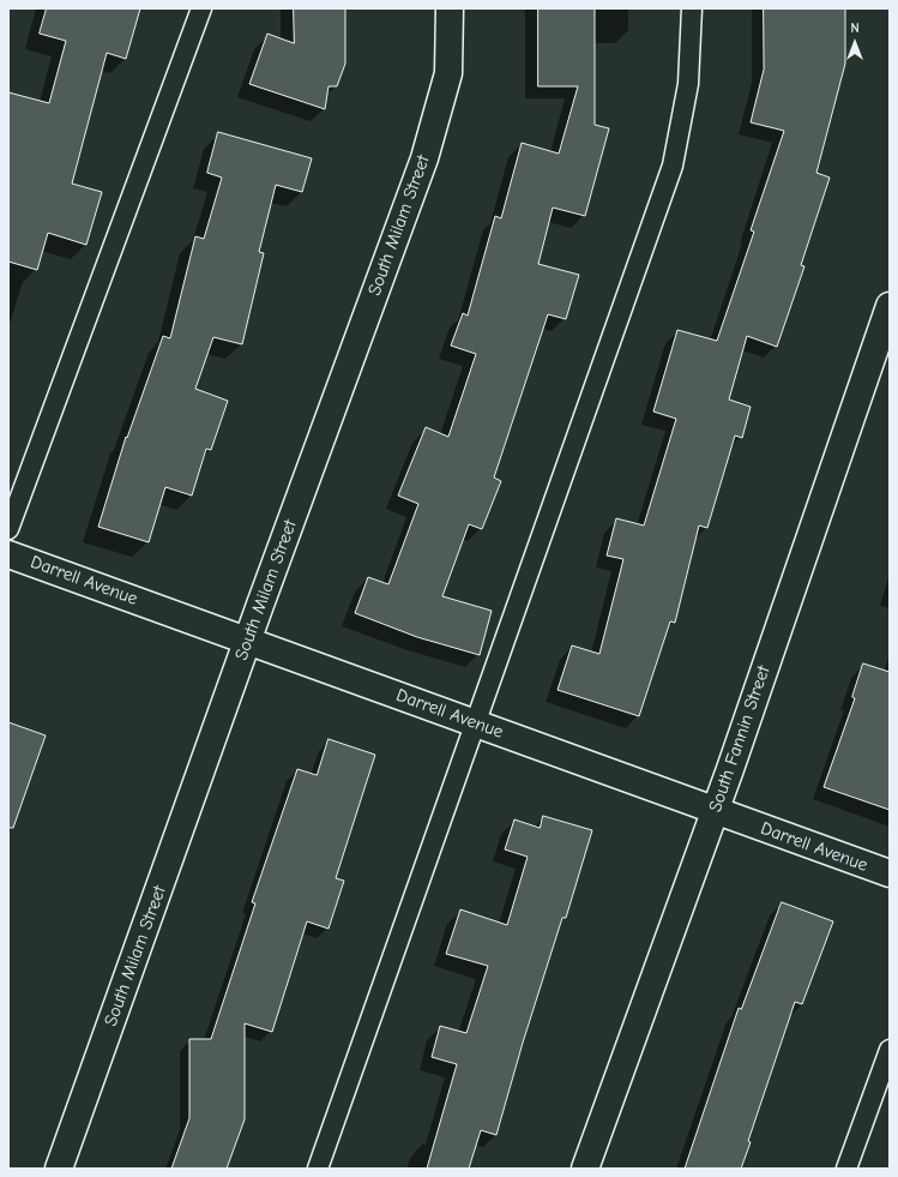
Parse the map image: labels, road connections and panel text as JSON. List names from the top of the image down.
{
  "streets": {
    "street": ["South Milam Street", "Darrell Avenue", "South Fannin Street"]
  },
  "crossings": [
    ["South Milam Street", "Darrell Avenue"],
    ["Darrell Avenue", "South Fannin Street"]
  ],
  "north": "top"
}
